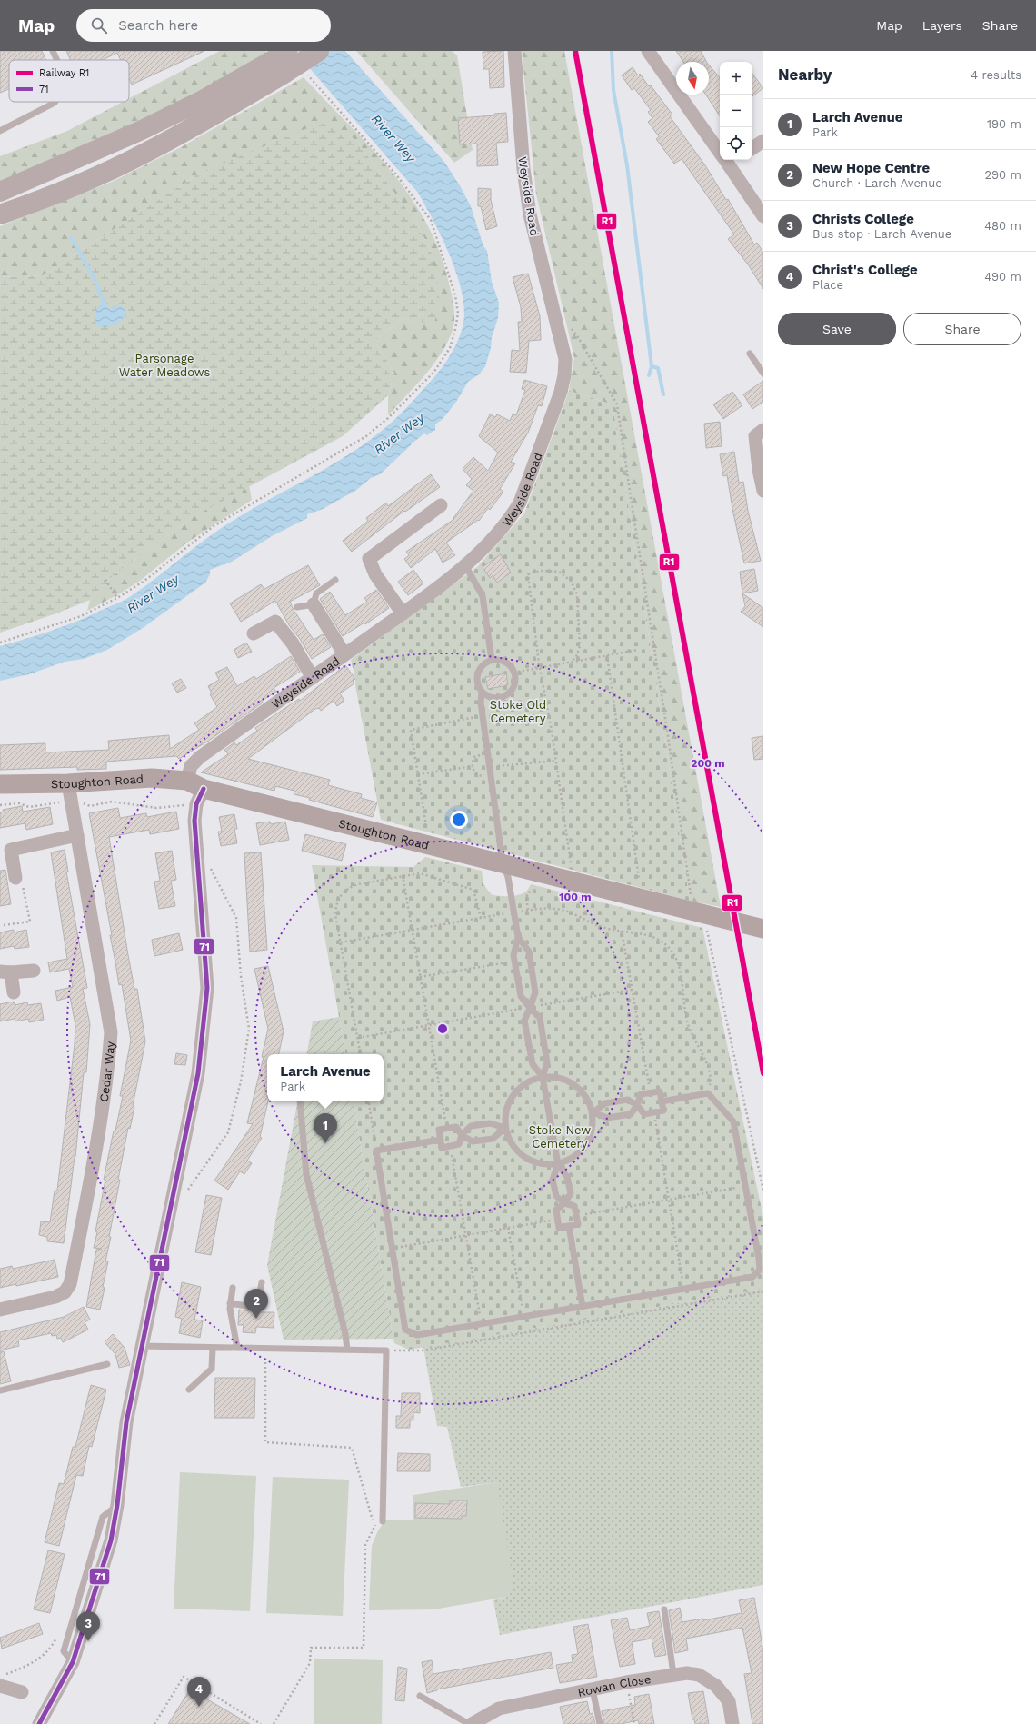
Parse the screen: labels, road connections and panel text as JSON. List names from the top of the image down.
{
  "streets": {
    "street": [
      "Weyside Road",
      "Stoughton Road",
      "Cedar Way",
      "Rowan Close"
    ]
  },
  "crossings": [
    ["Weyside Road", "Stoughton Road"],
    ["Stoughton Road", "Cedar Way"]
  ],
  "water": ["River Wey"],
  "parks": ["Parsonage Water Meadows", "Stoke Old Cemetery", "Stoke New Cemetery"],
  "lines": ["rail line R1", "transit line 71"],
  "legend": ["Railway R1", "71"],
  "north": "bottom",
  "page": {
    "header": "Map",
    "search": "Search here",
    "nav": ["Map", "Layers", "Share"],
    "heading": ["Nearby", "4 results"],
    "map_buttons": ["+", "−"],
    "list": [
      {
        "mark": "1",
        "name": "Larch Avenue",
        "note": "Park",
        "value": "190 m"
      },
      {
        "mark": "2",
        "name": "New Hope Centre",
        "note": "Church · Larch Avenue",
        "value": "290 m"
      },
      {
        "mark": "3",
        "name": "Christs College",
        "note": "Bus stop · Larch Avenue",
        "value": "480 m"
      },
      {
        "mark": "4",
        "name": "Christ's College",
        "note": "Place",
        "value": "490 m"
      }
    ],
    "buttons": ["Save", "Share"],
    "popup": ["Larch Avenue", "Park"],
    "pins": [
      "1",
      "2",
      "3",
      "4"
    ]
  },
  "rings": ["200 m", "100 m"]
}
